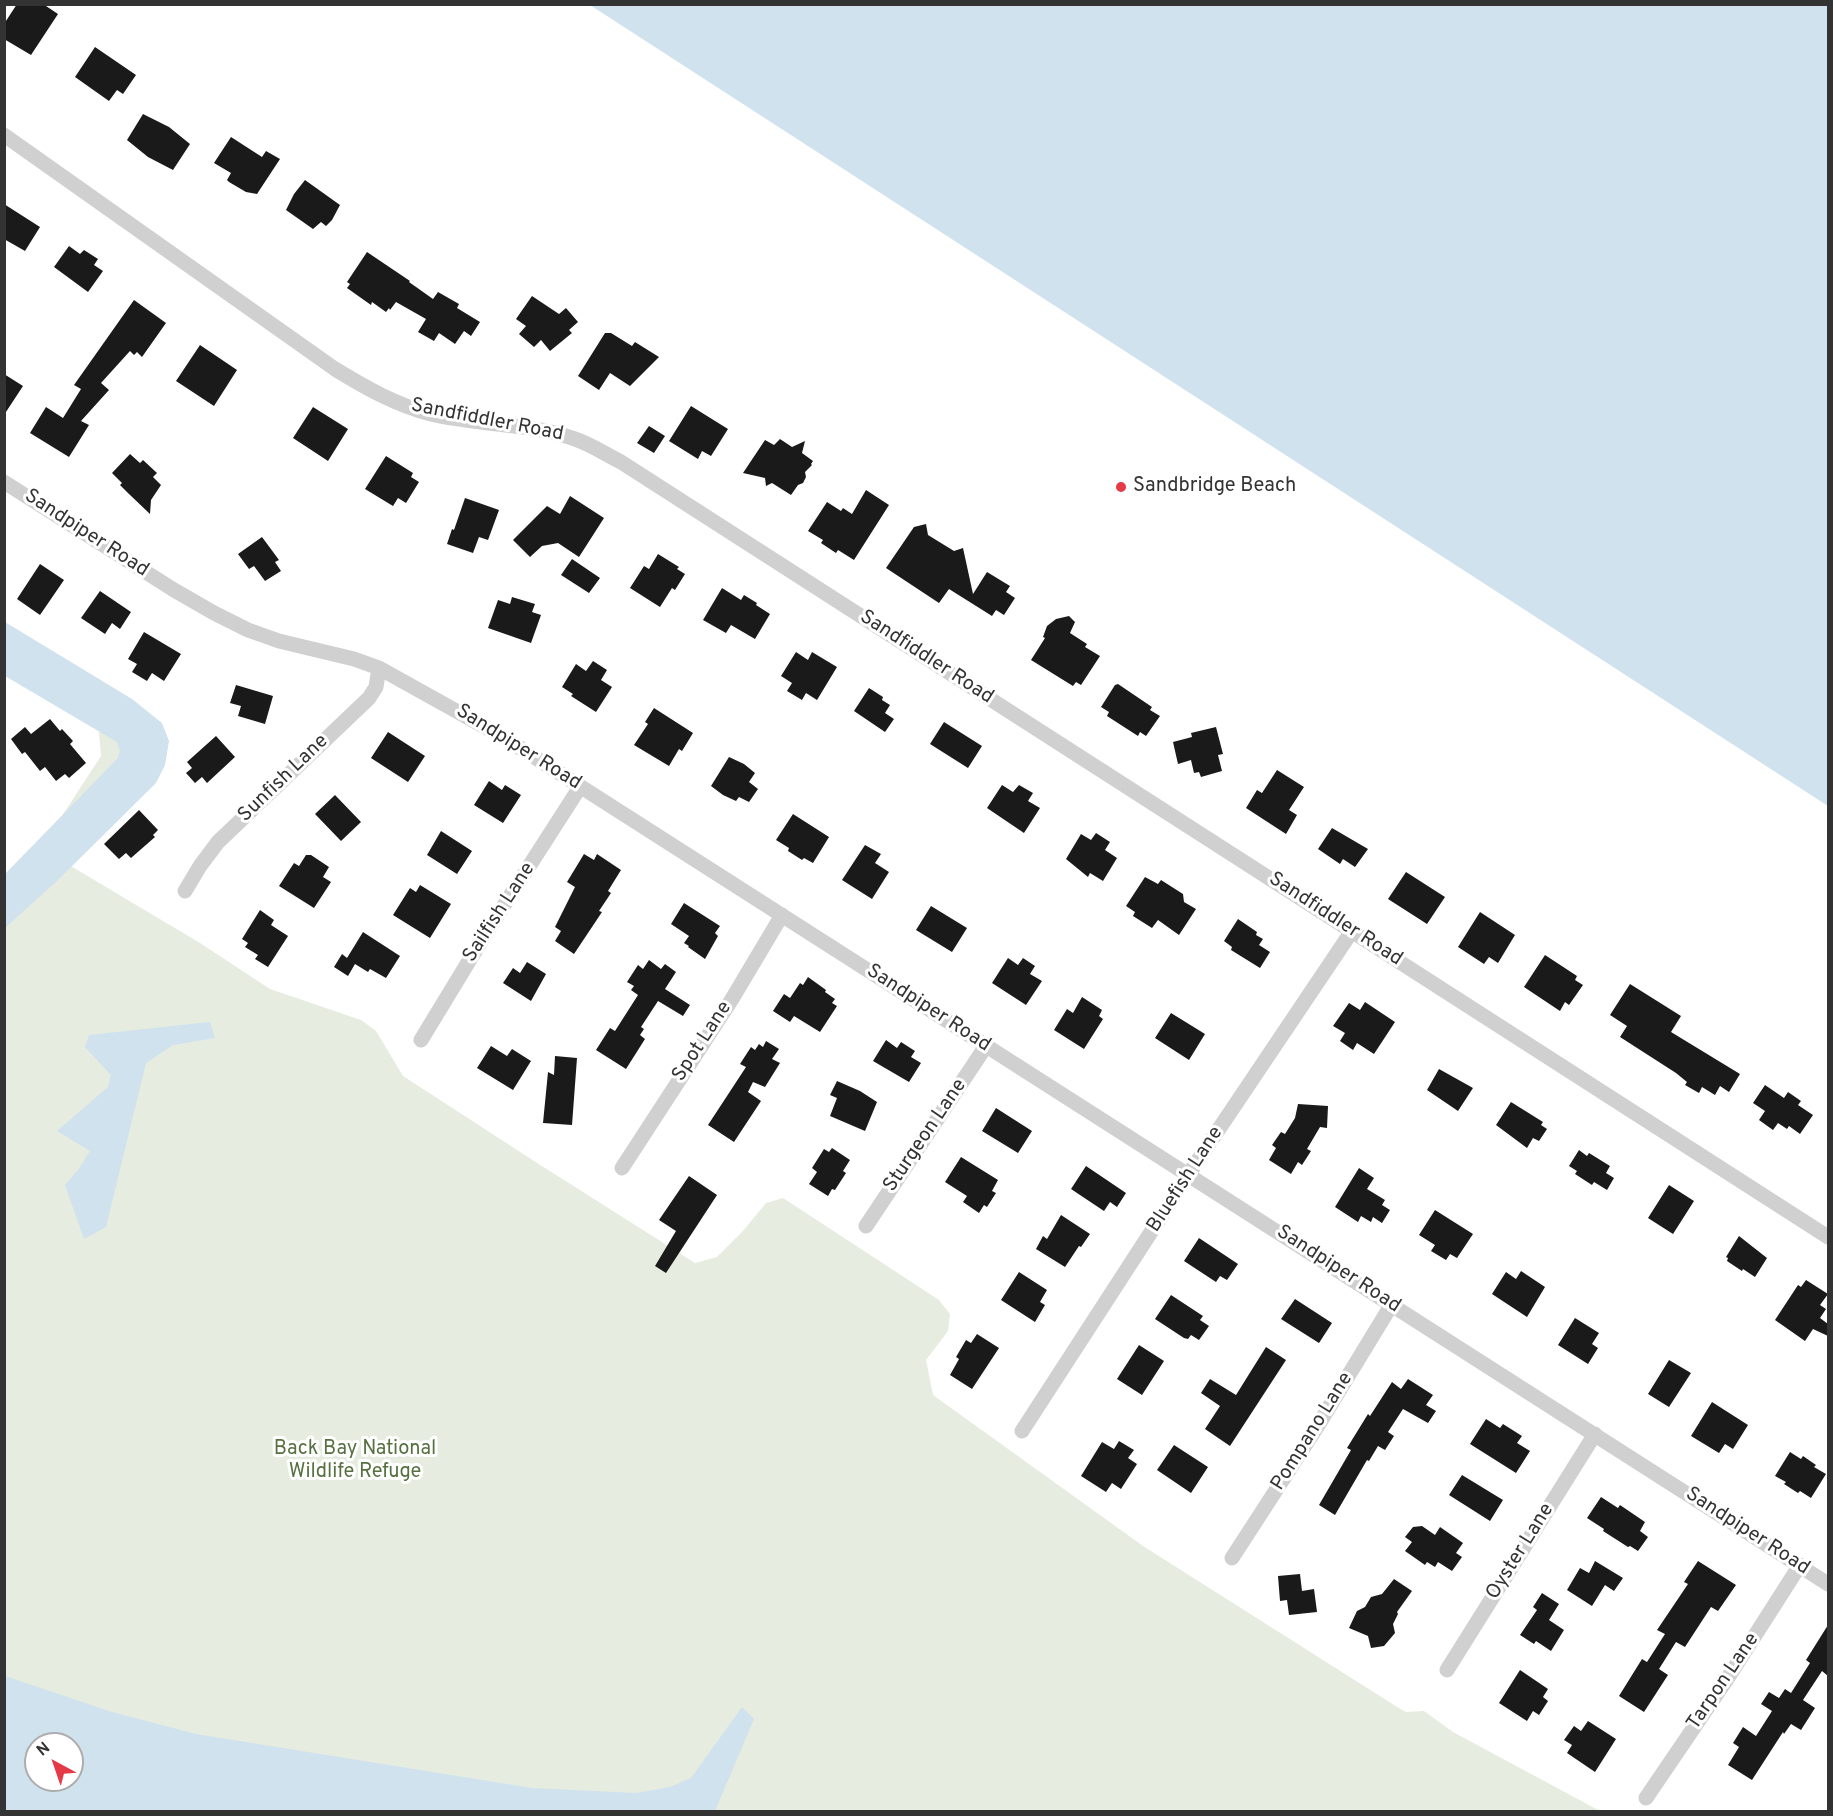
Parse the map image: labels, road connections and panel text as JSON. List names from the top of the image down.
{
  "streets": {
    "street": [
      "Sandfiddler Road",
      "Sandpiper Road",
      "Sunfish Lane",
      "Sailfish Lane",
      "Spot Lane",
      "Sturgeon Lane",
      "Bluefish Lane",
      "Pompano Lane",
      "Oyster Lane",
      "Tarpon Lane"
    ]
  },
  "crossings": [
    ["Sandfiddler Road", "Bluefish Lane"],
    ["Sandpiper Road", "Sunfish Lane"],
    ["Sandpiper Road", "Sailfish Lane"],
    ["Sandpiper Road", "Spot Lane"],
    ["Sandpiper Road", "Sturgeon Lane"],
    ["Sandpiper Road", "Bluefish Lane"],
    ["Sandpiper Road", "Pompano Lane"],
    ["Sandpiper Road", "Oyster Lane"],
    ["Sandpiper Road", "Tarpon Lane"]
  ],
  "parks": ["Back Bay National Wildlife Refuge"],
  "places": ["Sandbridge Beach"],
  "north": "top left"
}
